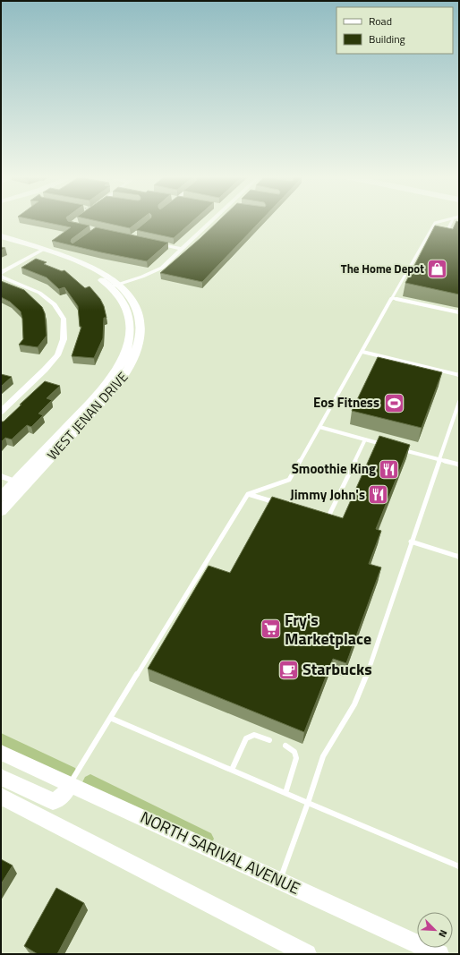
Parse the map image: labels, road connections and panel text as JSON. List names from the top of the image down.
{
  "streets": {
    "street": ["WEST JENAN DRIVE", "NORTH SARIVAL AVENUE"]
  },
  "places": {
    "shop": ["The Home Depot"],
    "sports": ["Eos Fitness"],
    "restaurant": ["Smoothie King", "Jimmy John's"],
    "supermarket": ["Fry's Marketplace"],
    "cafe": ["Starbucks"]
  },
  "legend": ["Road", "Building"],
  "north": "bottom right"
}
